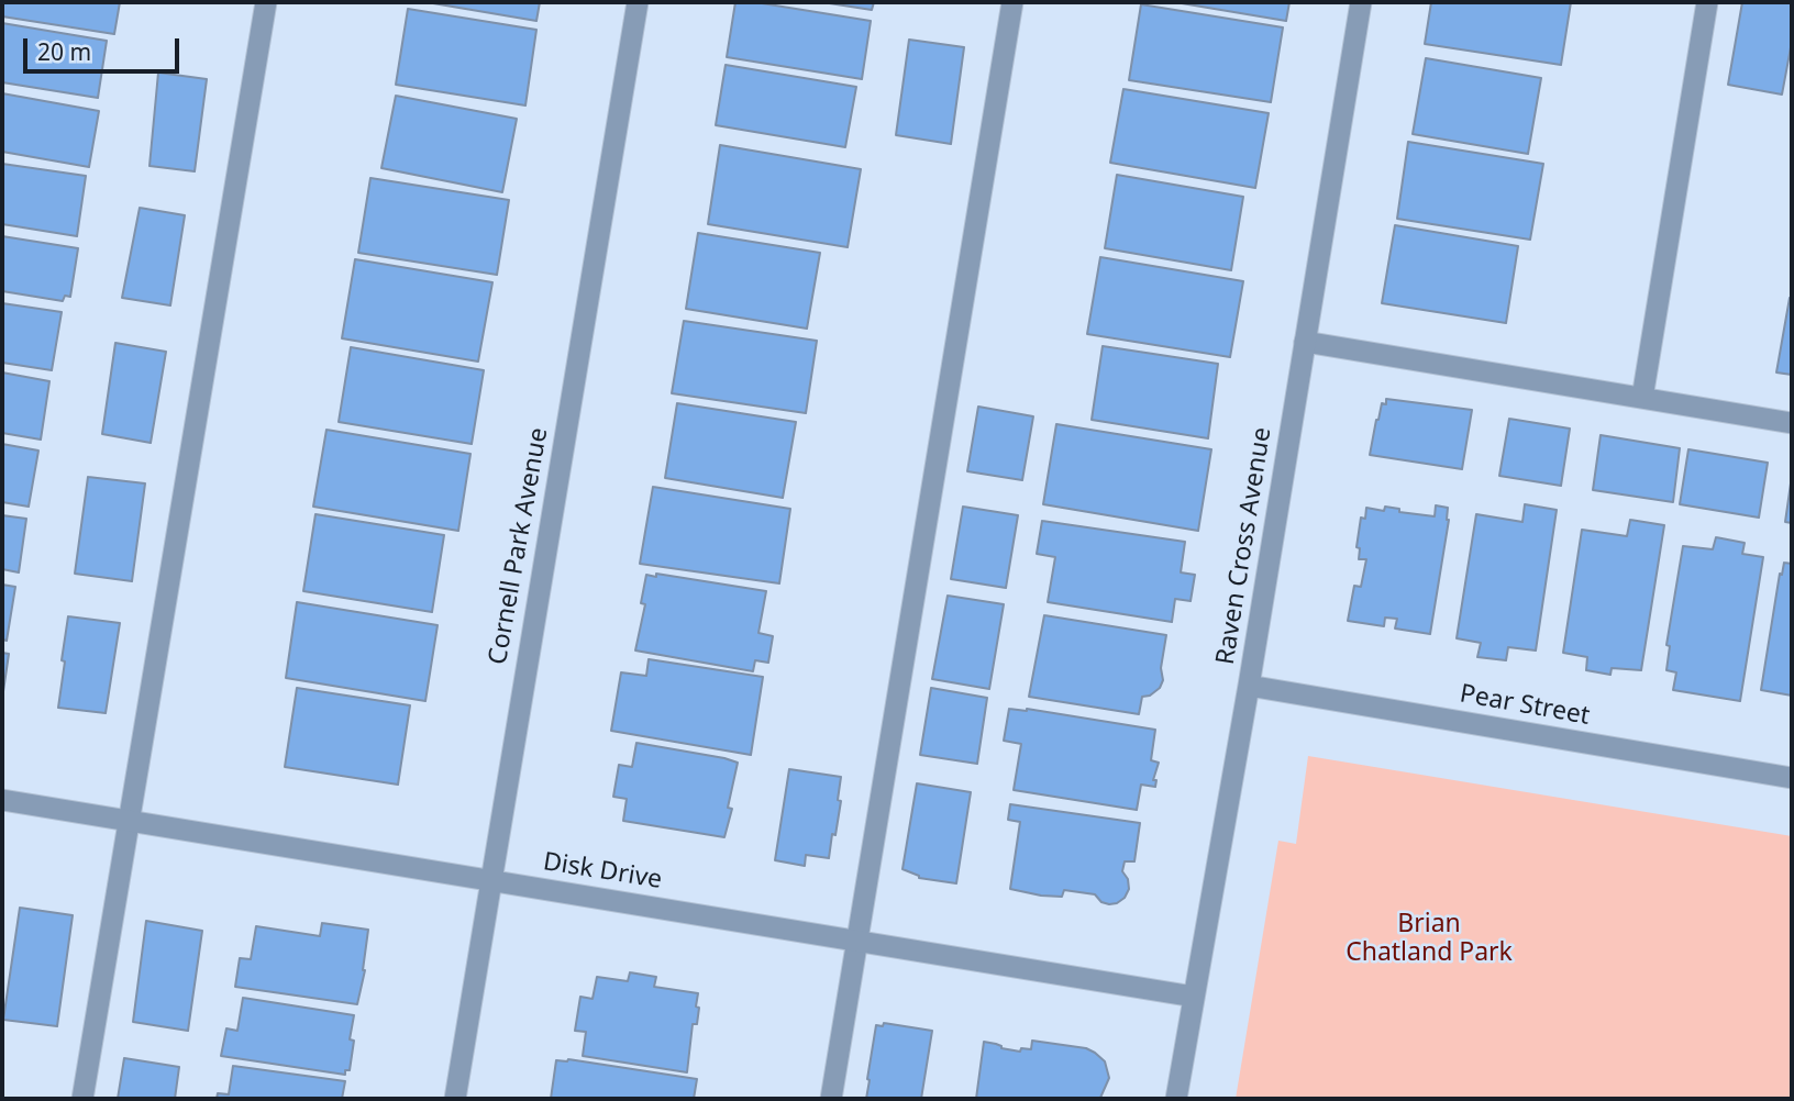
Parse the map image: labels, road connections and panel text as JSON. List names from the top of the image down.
{
  "streets": {
    "street": [
      "Cornell Park Avenue",
      "Raven Cross Avenue",
      "Pear Street",
      "Disk Drive"
    ]
  },
  "crossings": [
    ["Cornell Park Avenue", "Disk Drive"],
    ["Raven Cross Avenue", "Pear Street"],
    ["Raven Cross Avenue", "Disk Drive"]
  ],
  "parks": ["Brian Chatland Park"],
  "scale_bar": "20 m"
}
